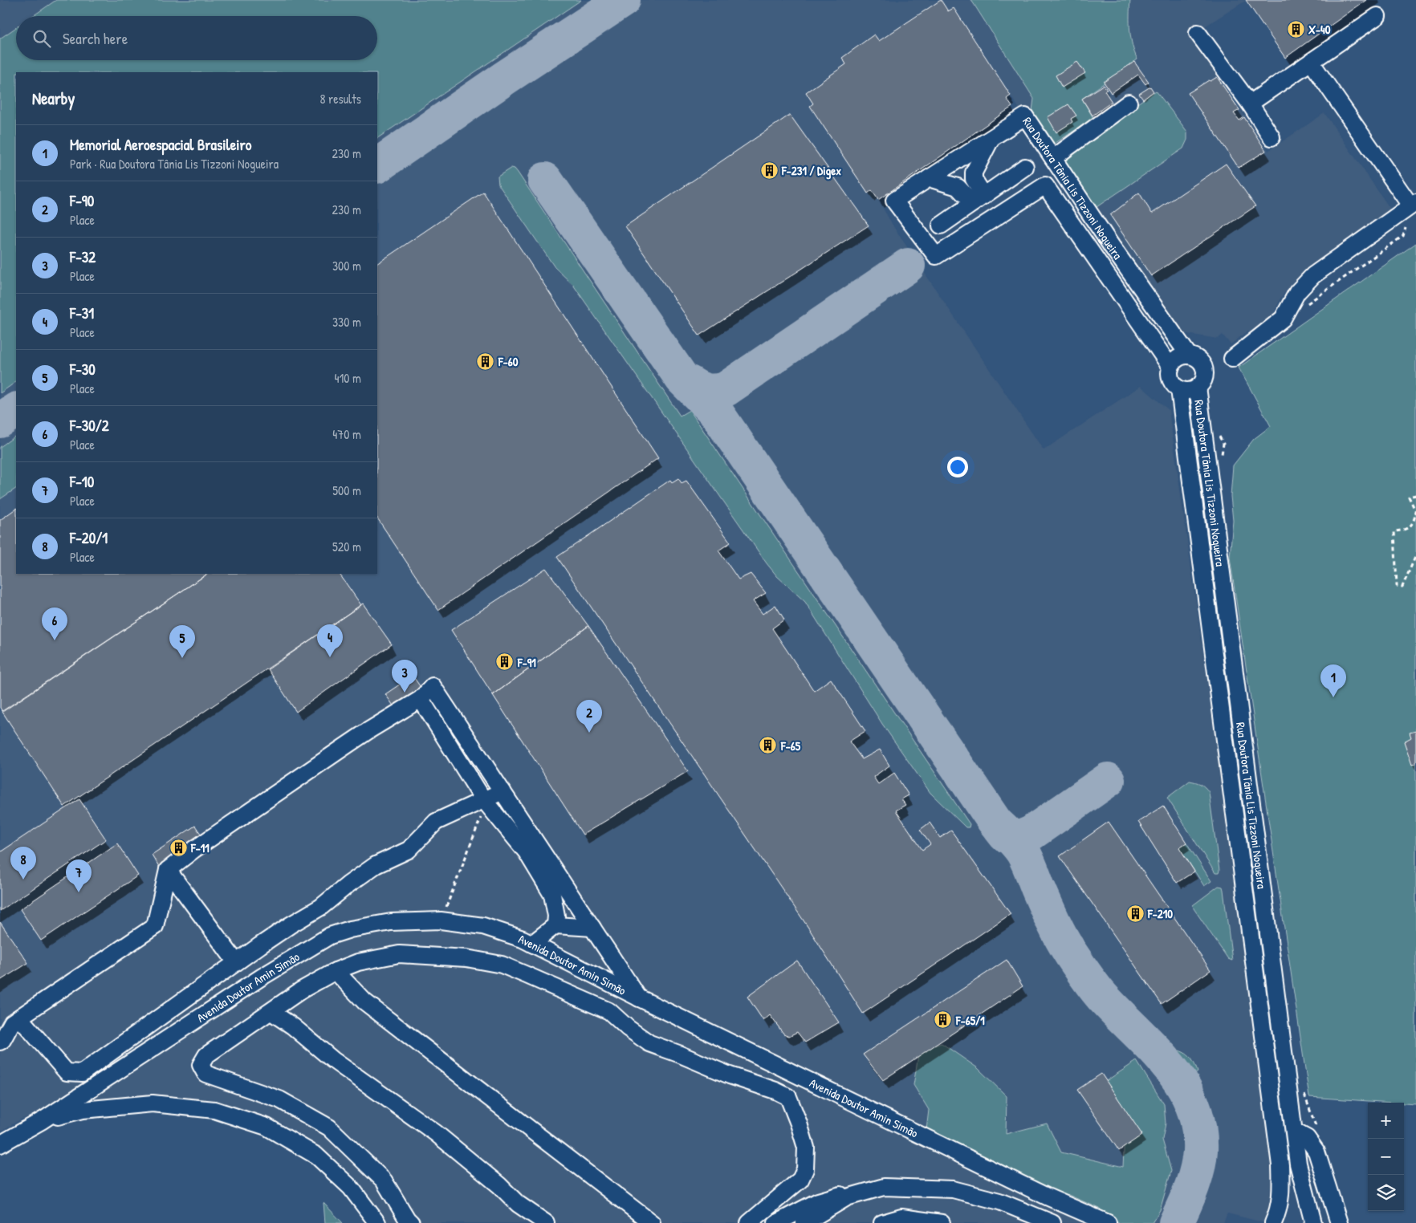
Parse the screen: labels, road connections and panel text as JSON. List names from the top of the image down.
{
  "streets": {
    "street": ["Rua Doutora Tânia Lis Tizzoni Nogueira", "Avenida Doutor Amin Simão"]
  },
  "places": {
    "building": [
      "X-40",
      "F-231 / Digex",
      "F-60",
      "F-91",
      "F-65",
      "F-11",
      "F-210",
      "F-65/1"
    ]
  },
  "page": {
    "search": "Search here",
    "heading": ["Nearby", "8 results"],
    "list": [
      {
        "mark": "1",
        "name": "Memorial Aeroespacial Brasileiro",
        "note": "Park · Rua Doutora Tânia Lis Tizzoni Nogueira",
        "value": "230 m"
      },
      {
        "mark": "2",
        "name": "F-90",
        "note": "Place",
        "value": "230 m"
      },
      {
        "mark": "3",
        "name": "F-32",
        "note": "Place",
        "value": "300 m"
      },
      {
        "mark": "4",
        "name": "F-31",
        "note": "Place",
        "value": "330 m"
      },
      {
        "mark": "5",
        "name": "F-30",
        "note": "Place",
        "value": "410 m"
      },
      {
        "mark": "6",
        "name": "F-30/2",
        "note": "Place",
        "value": "470 m"
      },
      {
        "mark": "7",
        "name": "F-10",
        "note": "Place",
        "value": "500 m"
      },
      {
        "mark": "8",
        "name": "F-20/1",
        "note": "Place",
        "value": "520 m"
      }
    ],
    "pins": [
      "6",
      "4",
      "5",
      "3",
      "1",
      "2",
      "8",
      "7"
    ],
    "map_buttons": ["+", "−"]
  }
}
